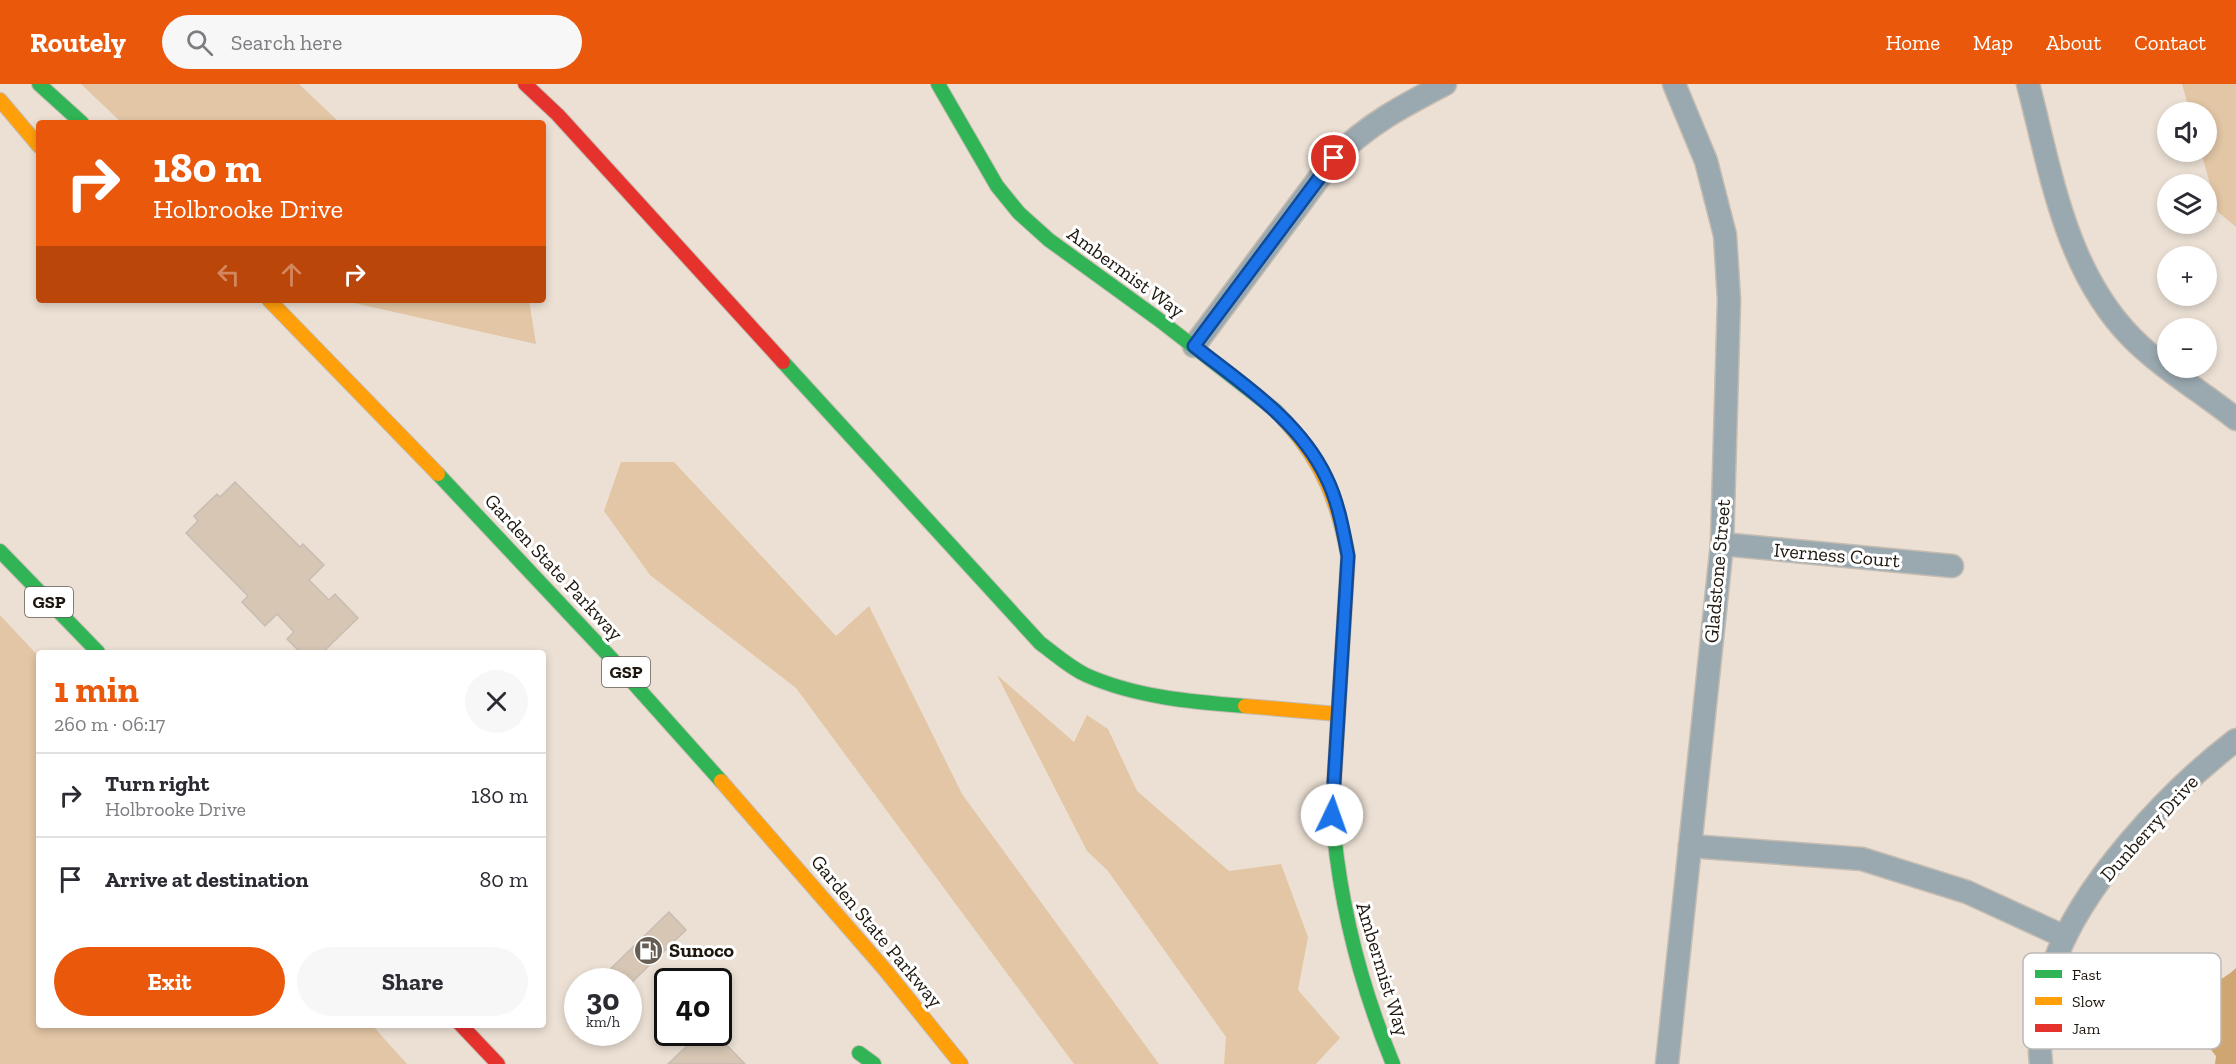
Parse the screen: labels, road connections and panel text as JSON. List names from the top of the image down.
{
  "streets": {
    "main road": ["Ambermist Way", "Garden State Parkway", "GSP"],
    "street": ["Iverness Court", "Gladstone Street", "Dunberry Drive"]
  },
  "crossings": [
    ["Iverness Court", "Gladstone Street"]
  ],
  "places": {
    "fuel station": ["Sunoco"]
  },
  "legend": ["Fast", "Slow", "Jam"],
  "page": {
    "header": "Routely",
    "search": "Search here",
    "nav": [
      "Home",
      "Map",
      "About",
      "Contact"
    ],
    "map_buttons": ["+", "−"],
    "turn": ["180 m", "Holbrooke Drive"],
    "heading": ["1 min", "260 m · 06:17"],
    "list": [
      {
        "name": "Turn right",
        "note": "Holbrooke Drive",
        "value": "180 m"
      },
      {
        "name": "Arrive at destination",
        "value": "80 m"
      }
    ],
    "buttons": ["Exit", "Share"],
    "speed": "30 km/h",
    "limit": "40"
  }
}
